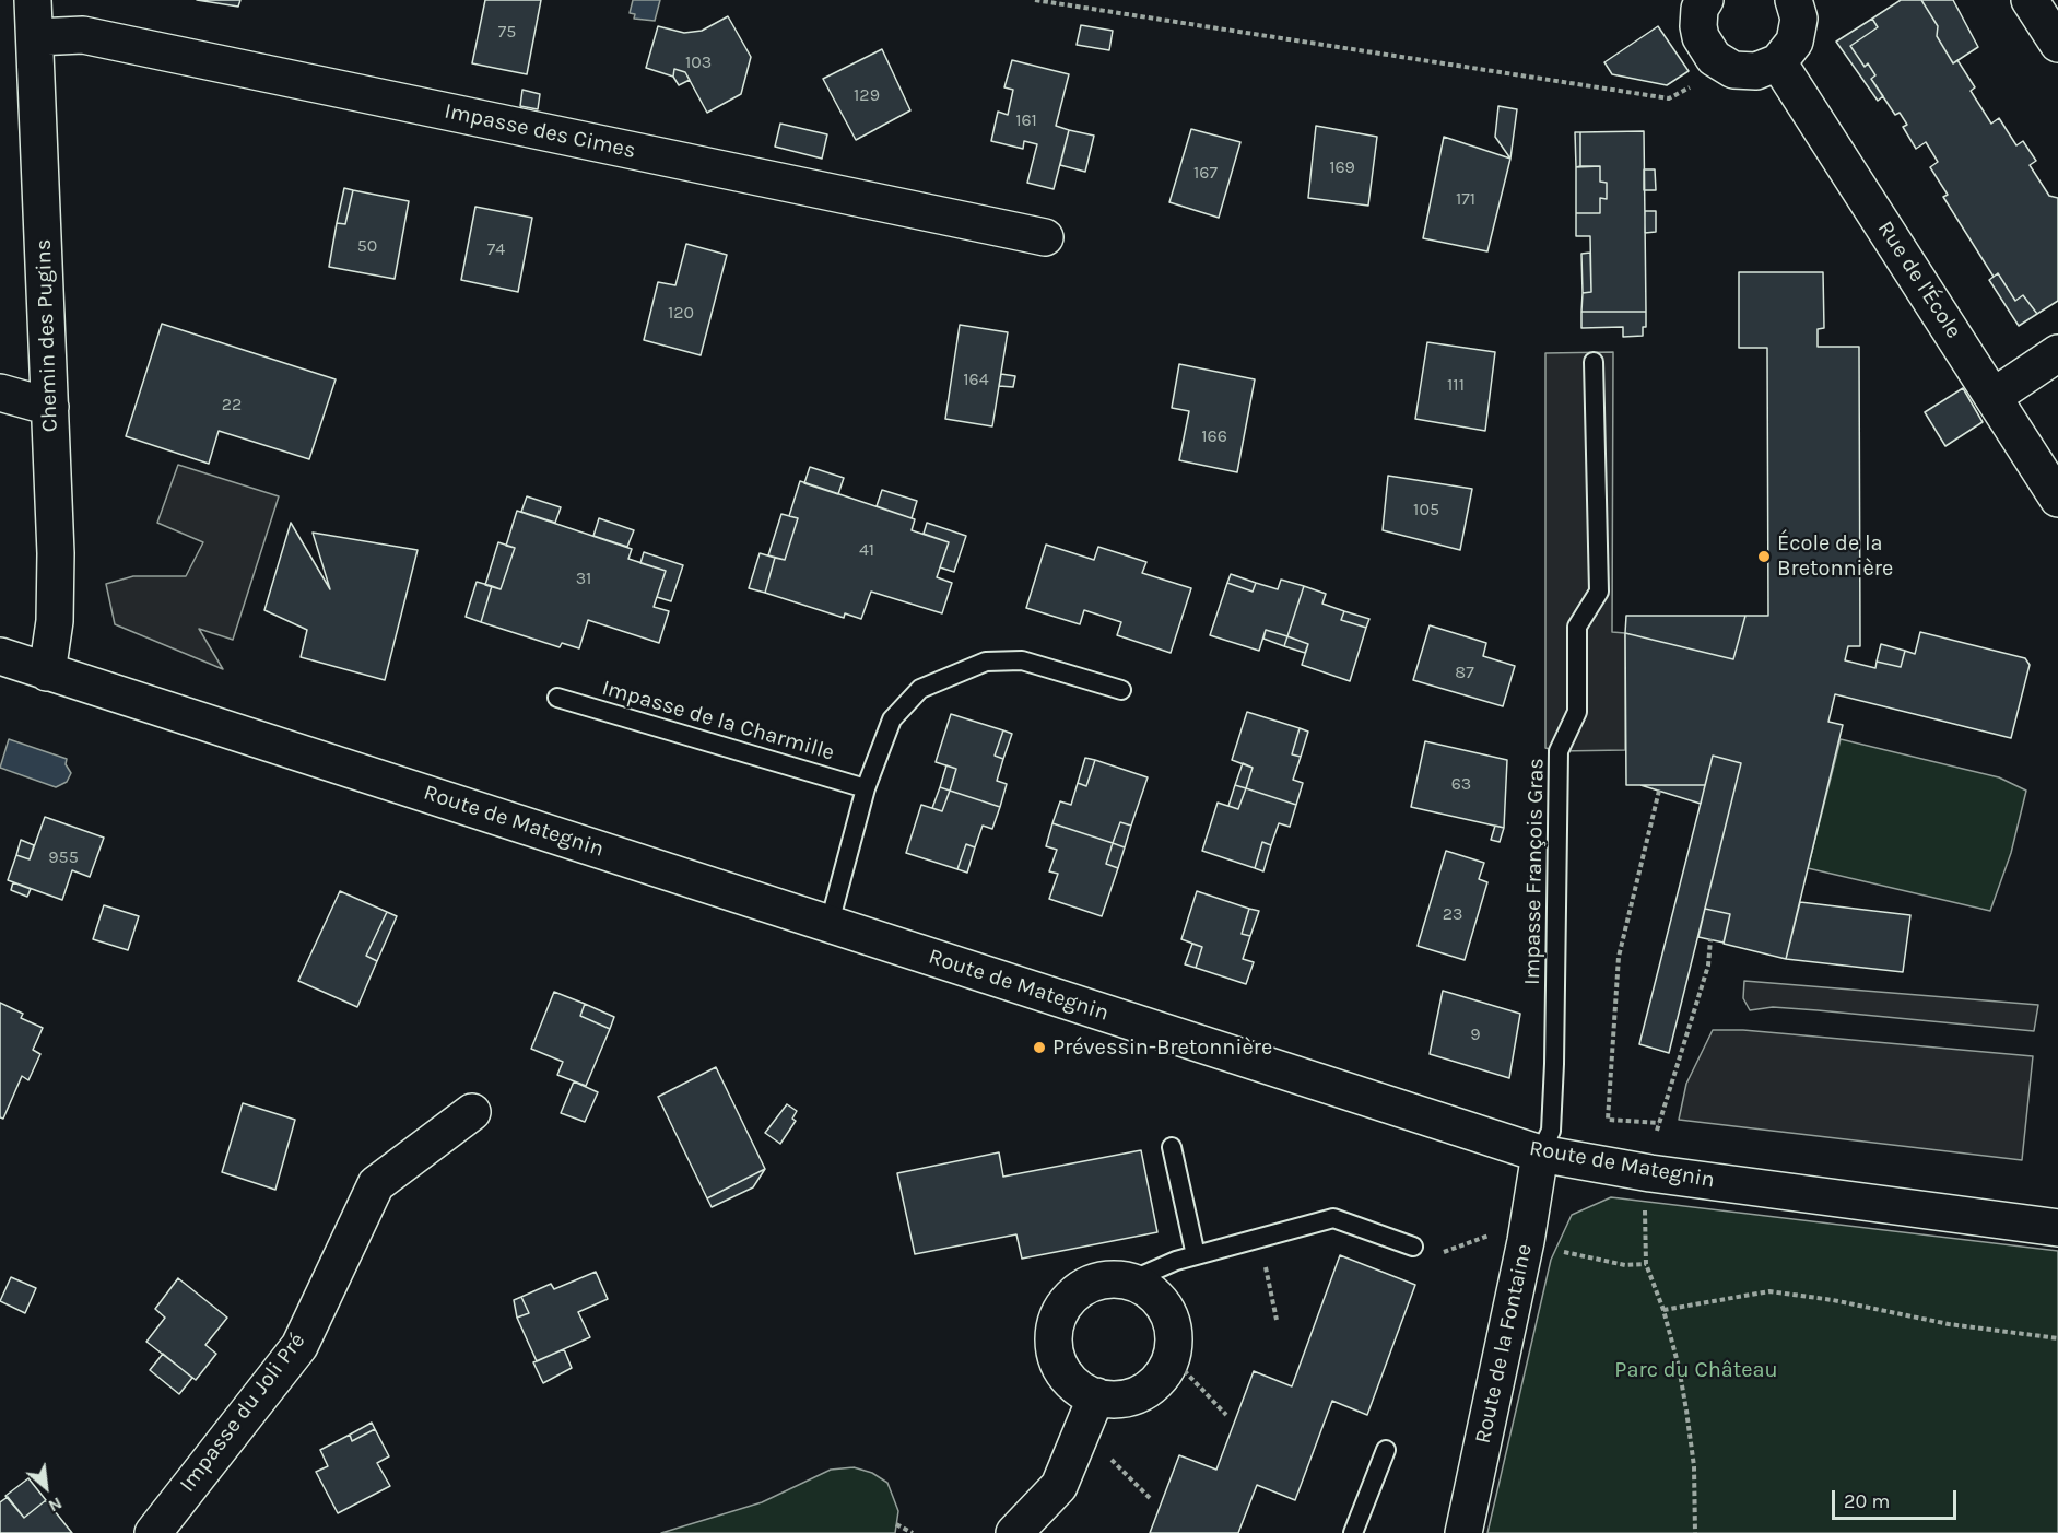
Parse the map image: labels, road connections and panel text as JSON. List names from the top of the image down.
{
  "streets": {
    "street": [
      "Impasse des Cimes",
      "Rue de l'École",
      "Chemin des Pugins",
      "Route de Mategnin",
      "Route de la Fontaine",
      "Impasse du Joli Pré"
    ],
    "lane": ["Impasse de la Charmille", "Impasse François Gras"]
  },
  "crossings": [
    ["Impasse des Cimes", "Chemin des Pugins"],
    ["Chemin des Pugins", "Route de Mategnin"],
    ["Route de Mategnin", "Impasse François Gras"],
    ["Route de Mategnin", "Route de la Fontaine"],
    ["Impasse François Gras", "Route de la Fontaine"]
  ],
  "parks": ["Parc du Château"],
  "places": ["École de la Bretonnière", "Prévessin-Bretonnière"],
  "house_numbers": [
    "75",
    "103",
    "129",
    "161",
    "169",
    "167",
    "171",
    "50",
    "74",
    "120",
    "164",
    "111",
    "22",
    "166",
    "105",
    "41",
    "31",
    "87",
    "63",
    "955",
    "23",
    "9"
  ],
  "scale_bar": "20 m",
  "north": "bottom right"
}
